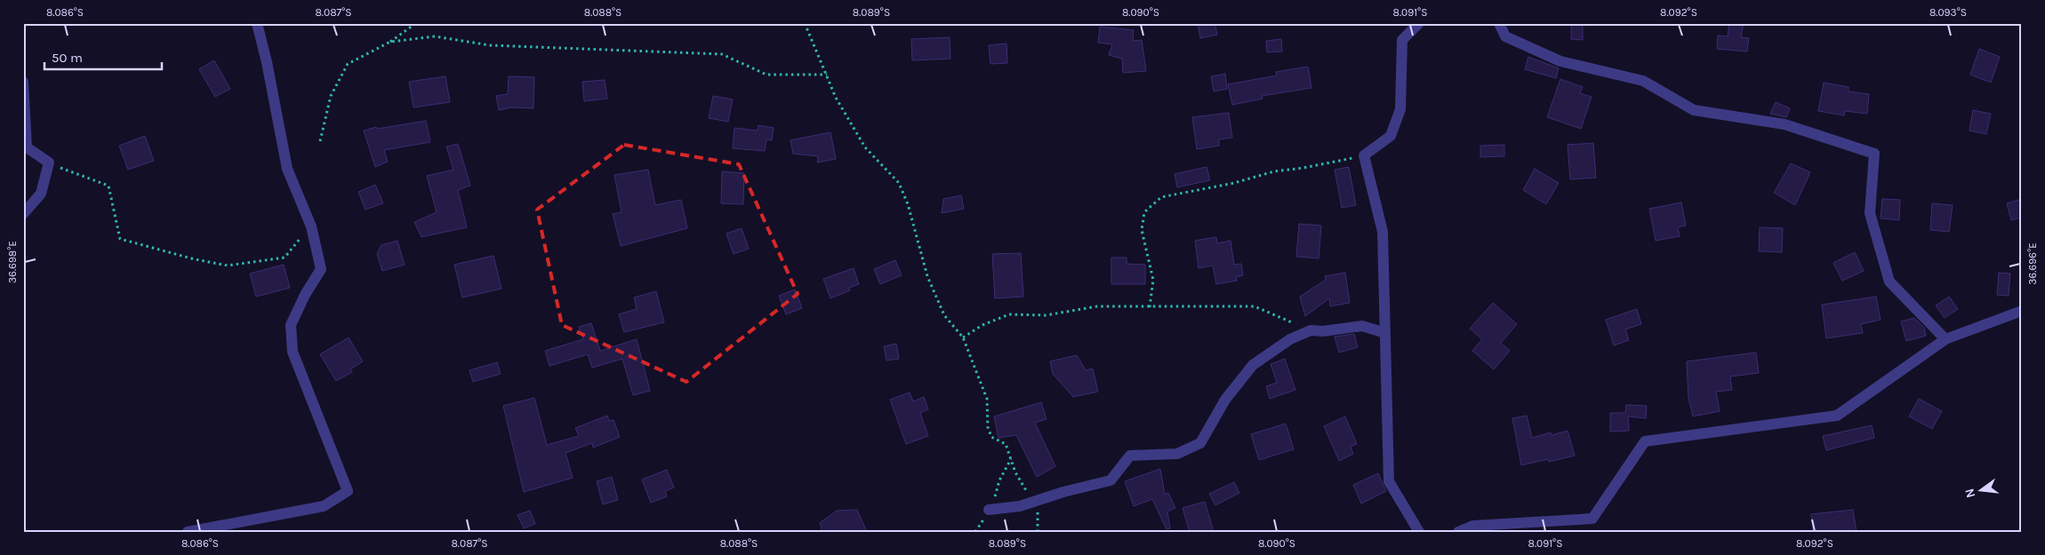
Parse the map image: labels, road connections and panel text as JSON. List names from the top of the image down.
{
  "scale_bar": "50 m",
  "north": "left",
  "coordinates": [
    "8.086°S",
    "8.087°S",
    "8.088°S",
    "8.089°S",
    "8.090°S",
    "8.091°S",
    "8.092°S",
    "8.093°S",
    "36.698°E",
    "36.696°E"
  ]
}
